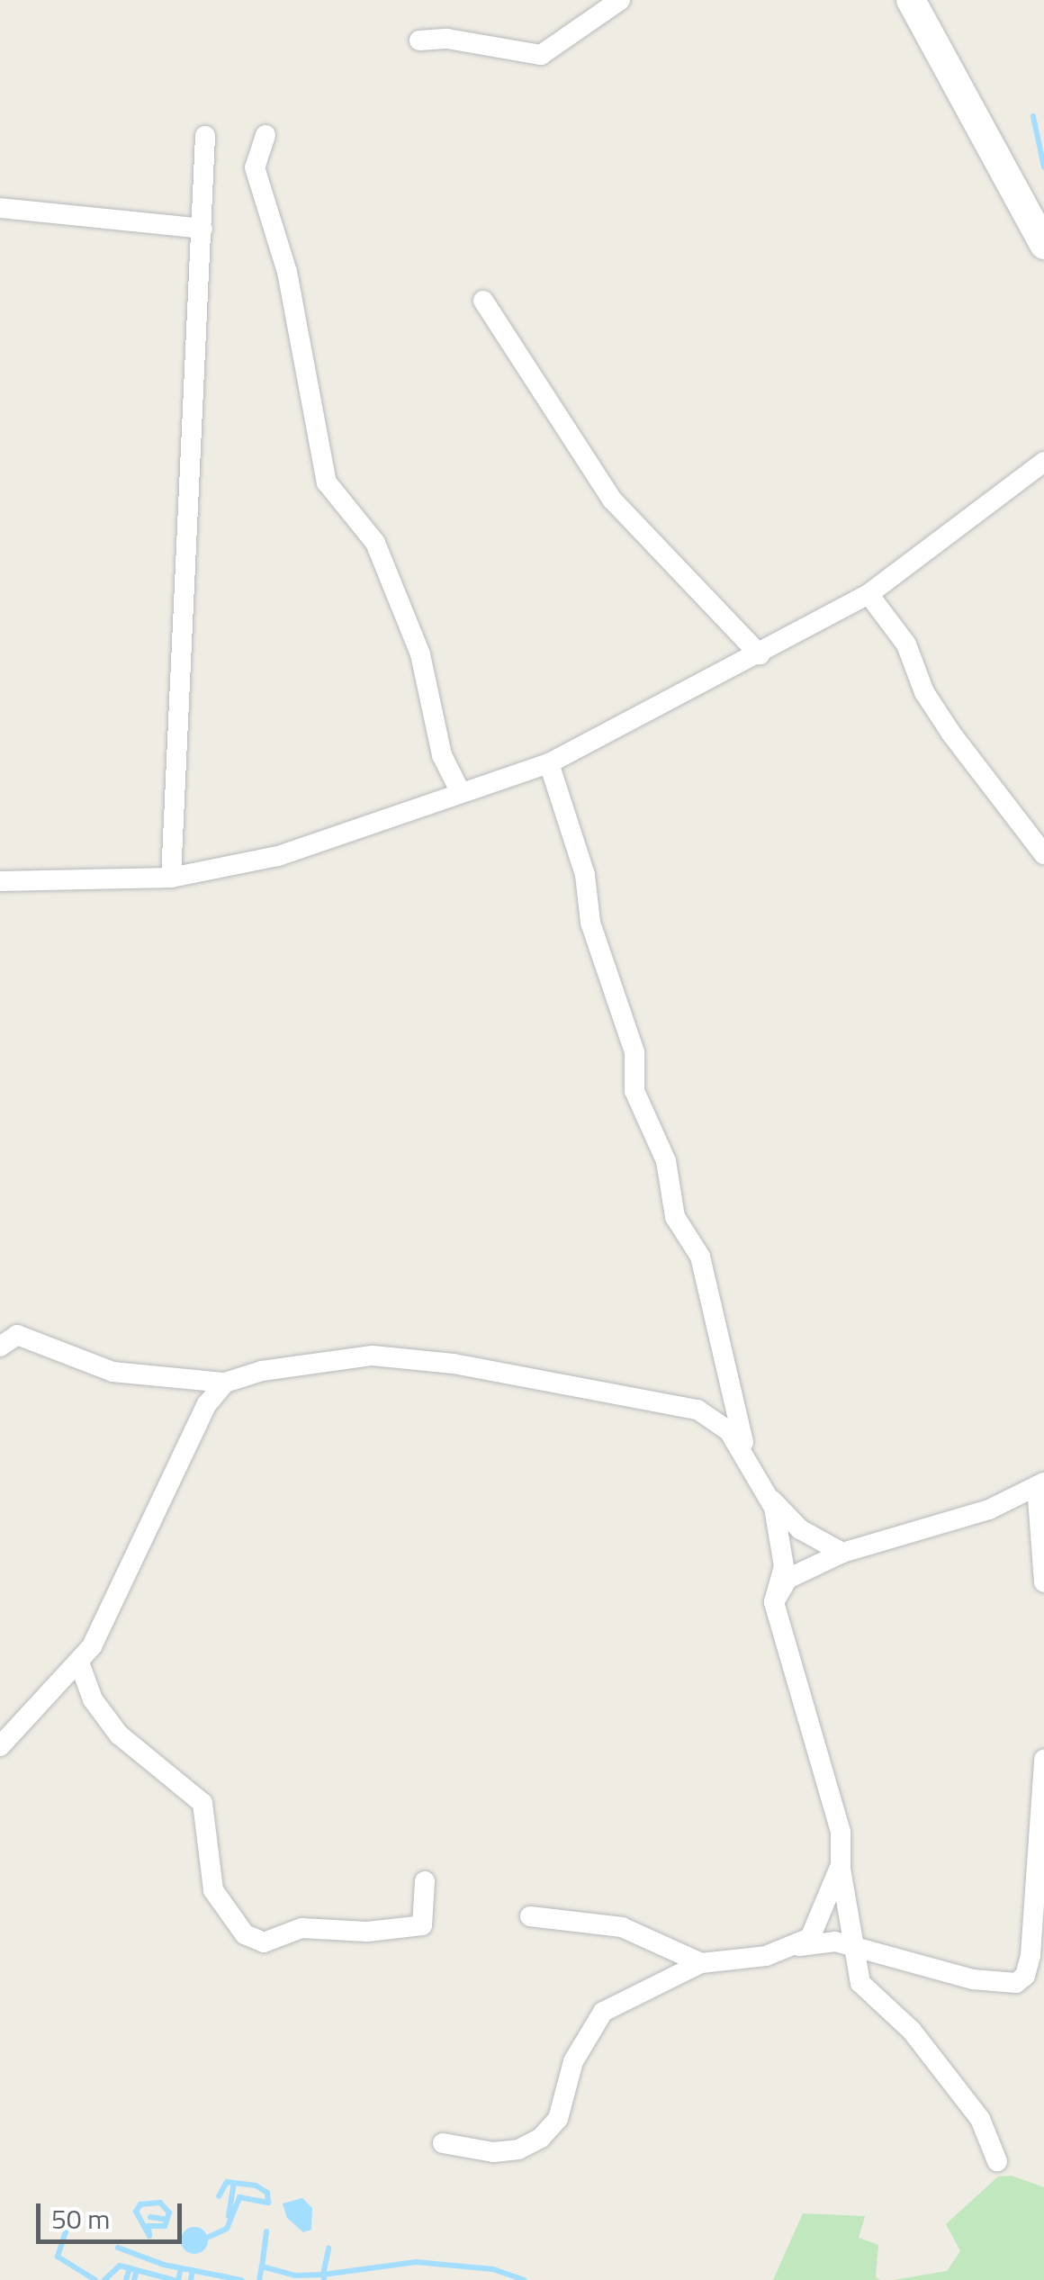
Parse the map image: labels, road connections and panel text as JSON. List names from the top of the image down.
{
  "scale_bar": "50 m"
}
